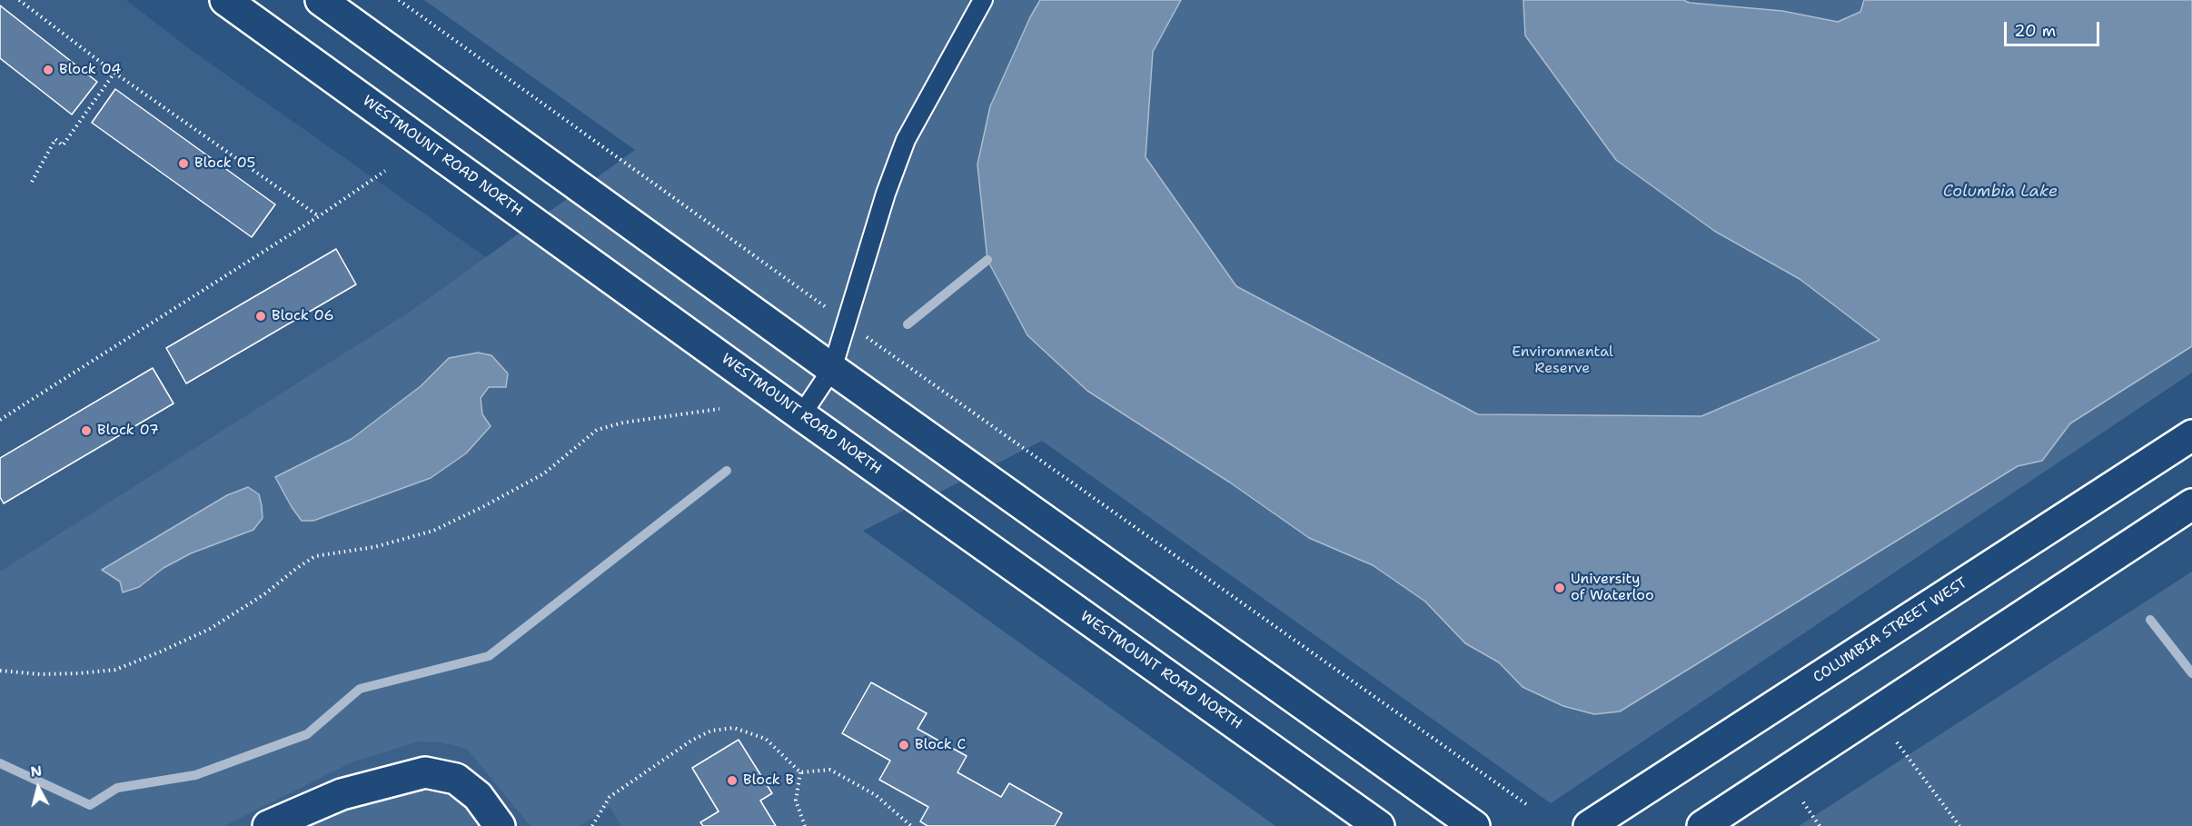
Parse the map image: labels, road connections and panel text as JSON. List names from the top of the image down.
{
  "streets": {
    "main road": ["WESTMOUNT ROAD NORTH", "COLUMBIA STREET WEST"]
  },
  "water": ["Columbia Lake"],
  "parks": ["Environmental Reserve"],
  "places": [
    "Block 04",
    "Block 05",
    "Block 06",
    "Block 07",
    "University of Waterloo",
    "Block C",
    "Block B"
  ],
  "scale_bar": "20 m",
  "north": "top"
}
